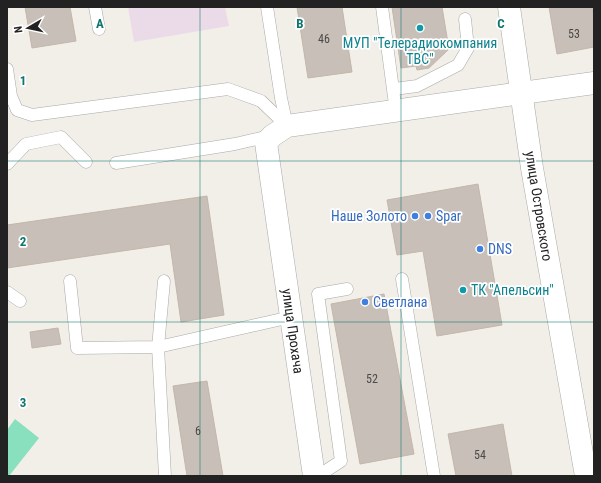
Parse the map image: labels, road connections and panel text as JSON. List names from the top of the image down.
{
  "streets": {
    "street": ["улица Островского", "улица Прохача"]
  },
  "places": [
    "МУП \"Телерадиокомпания ТВС\"",
    "Наше Золото",
    "Spar",
    "DNS",
    "ТК \"Апельсин\"",
    "Светлана"
  ],
  "house_numbers": [
    "53",
    "46",
    "52",
    "6",
    "54"
  ],
  "north": "left",
  "grid": {
    "columns": ["A", "B", "C"],
    "rows": ["1", "2", "3"]
  }
}
